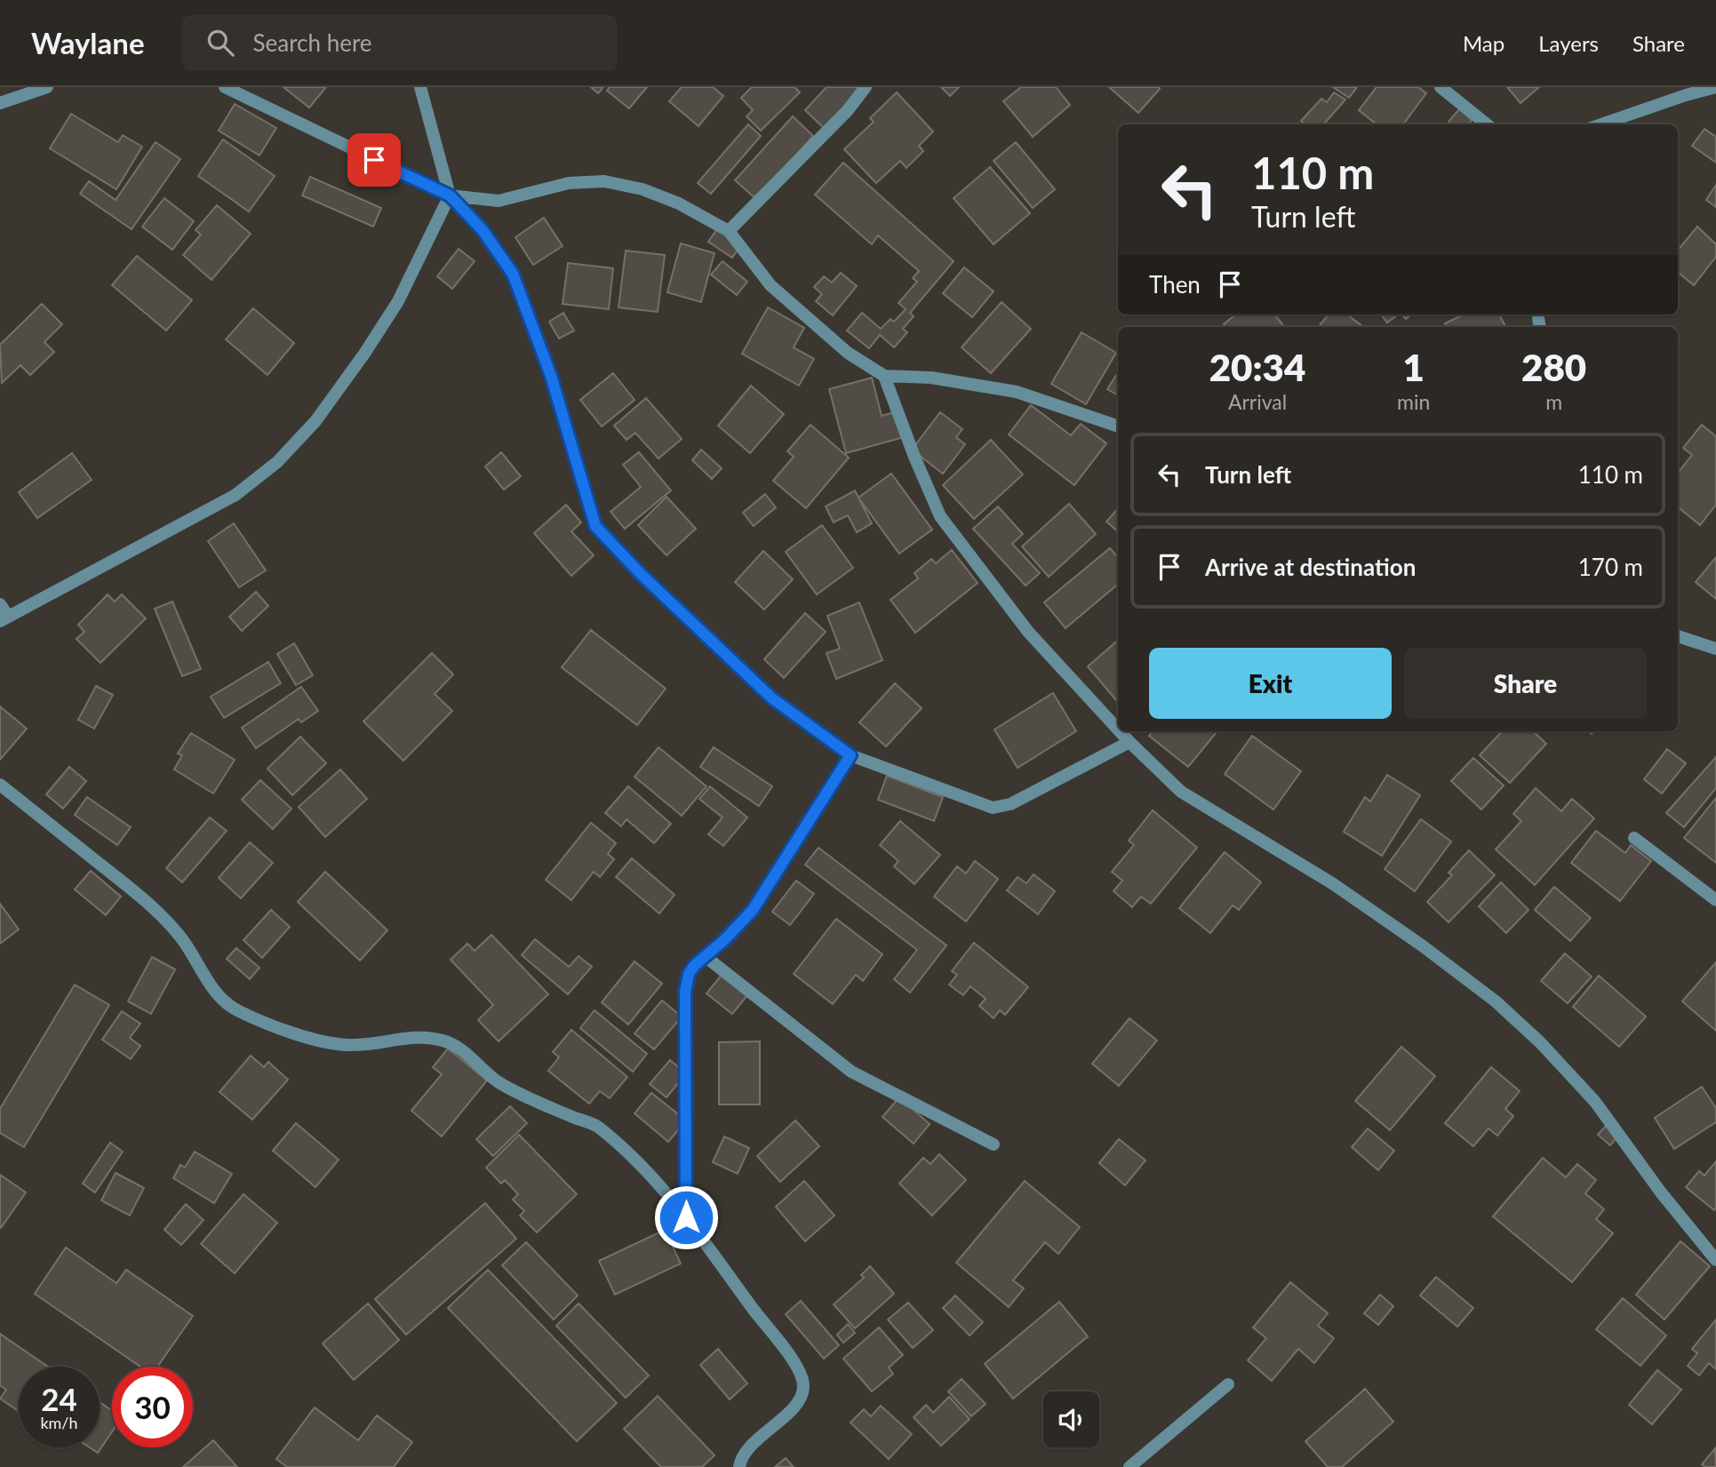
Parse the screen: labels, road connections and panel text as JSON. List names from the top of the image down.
{
  "page": {
    "header": "Waylane",
    "search": "Search here",
    "nav": ["Map", "Layers", "Share"],
    "turn": ["110 m", "Turn left"],
    "then": "Then",
    "eta": [
      "20:34",
      "Arrival",
      "1",
      "min",
      "280",
      "m"
    ],
    "list": [
      {
        "name": "Turn left",
        "value": "110 m"
      },
      {
        "name": "Arrive at destination",
        "value": "170 m"
      }
    ],
    "buttons": ["Exit", "Share"],
    "speed": "24 km/h",
    "limit": "30"
  }
}
